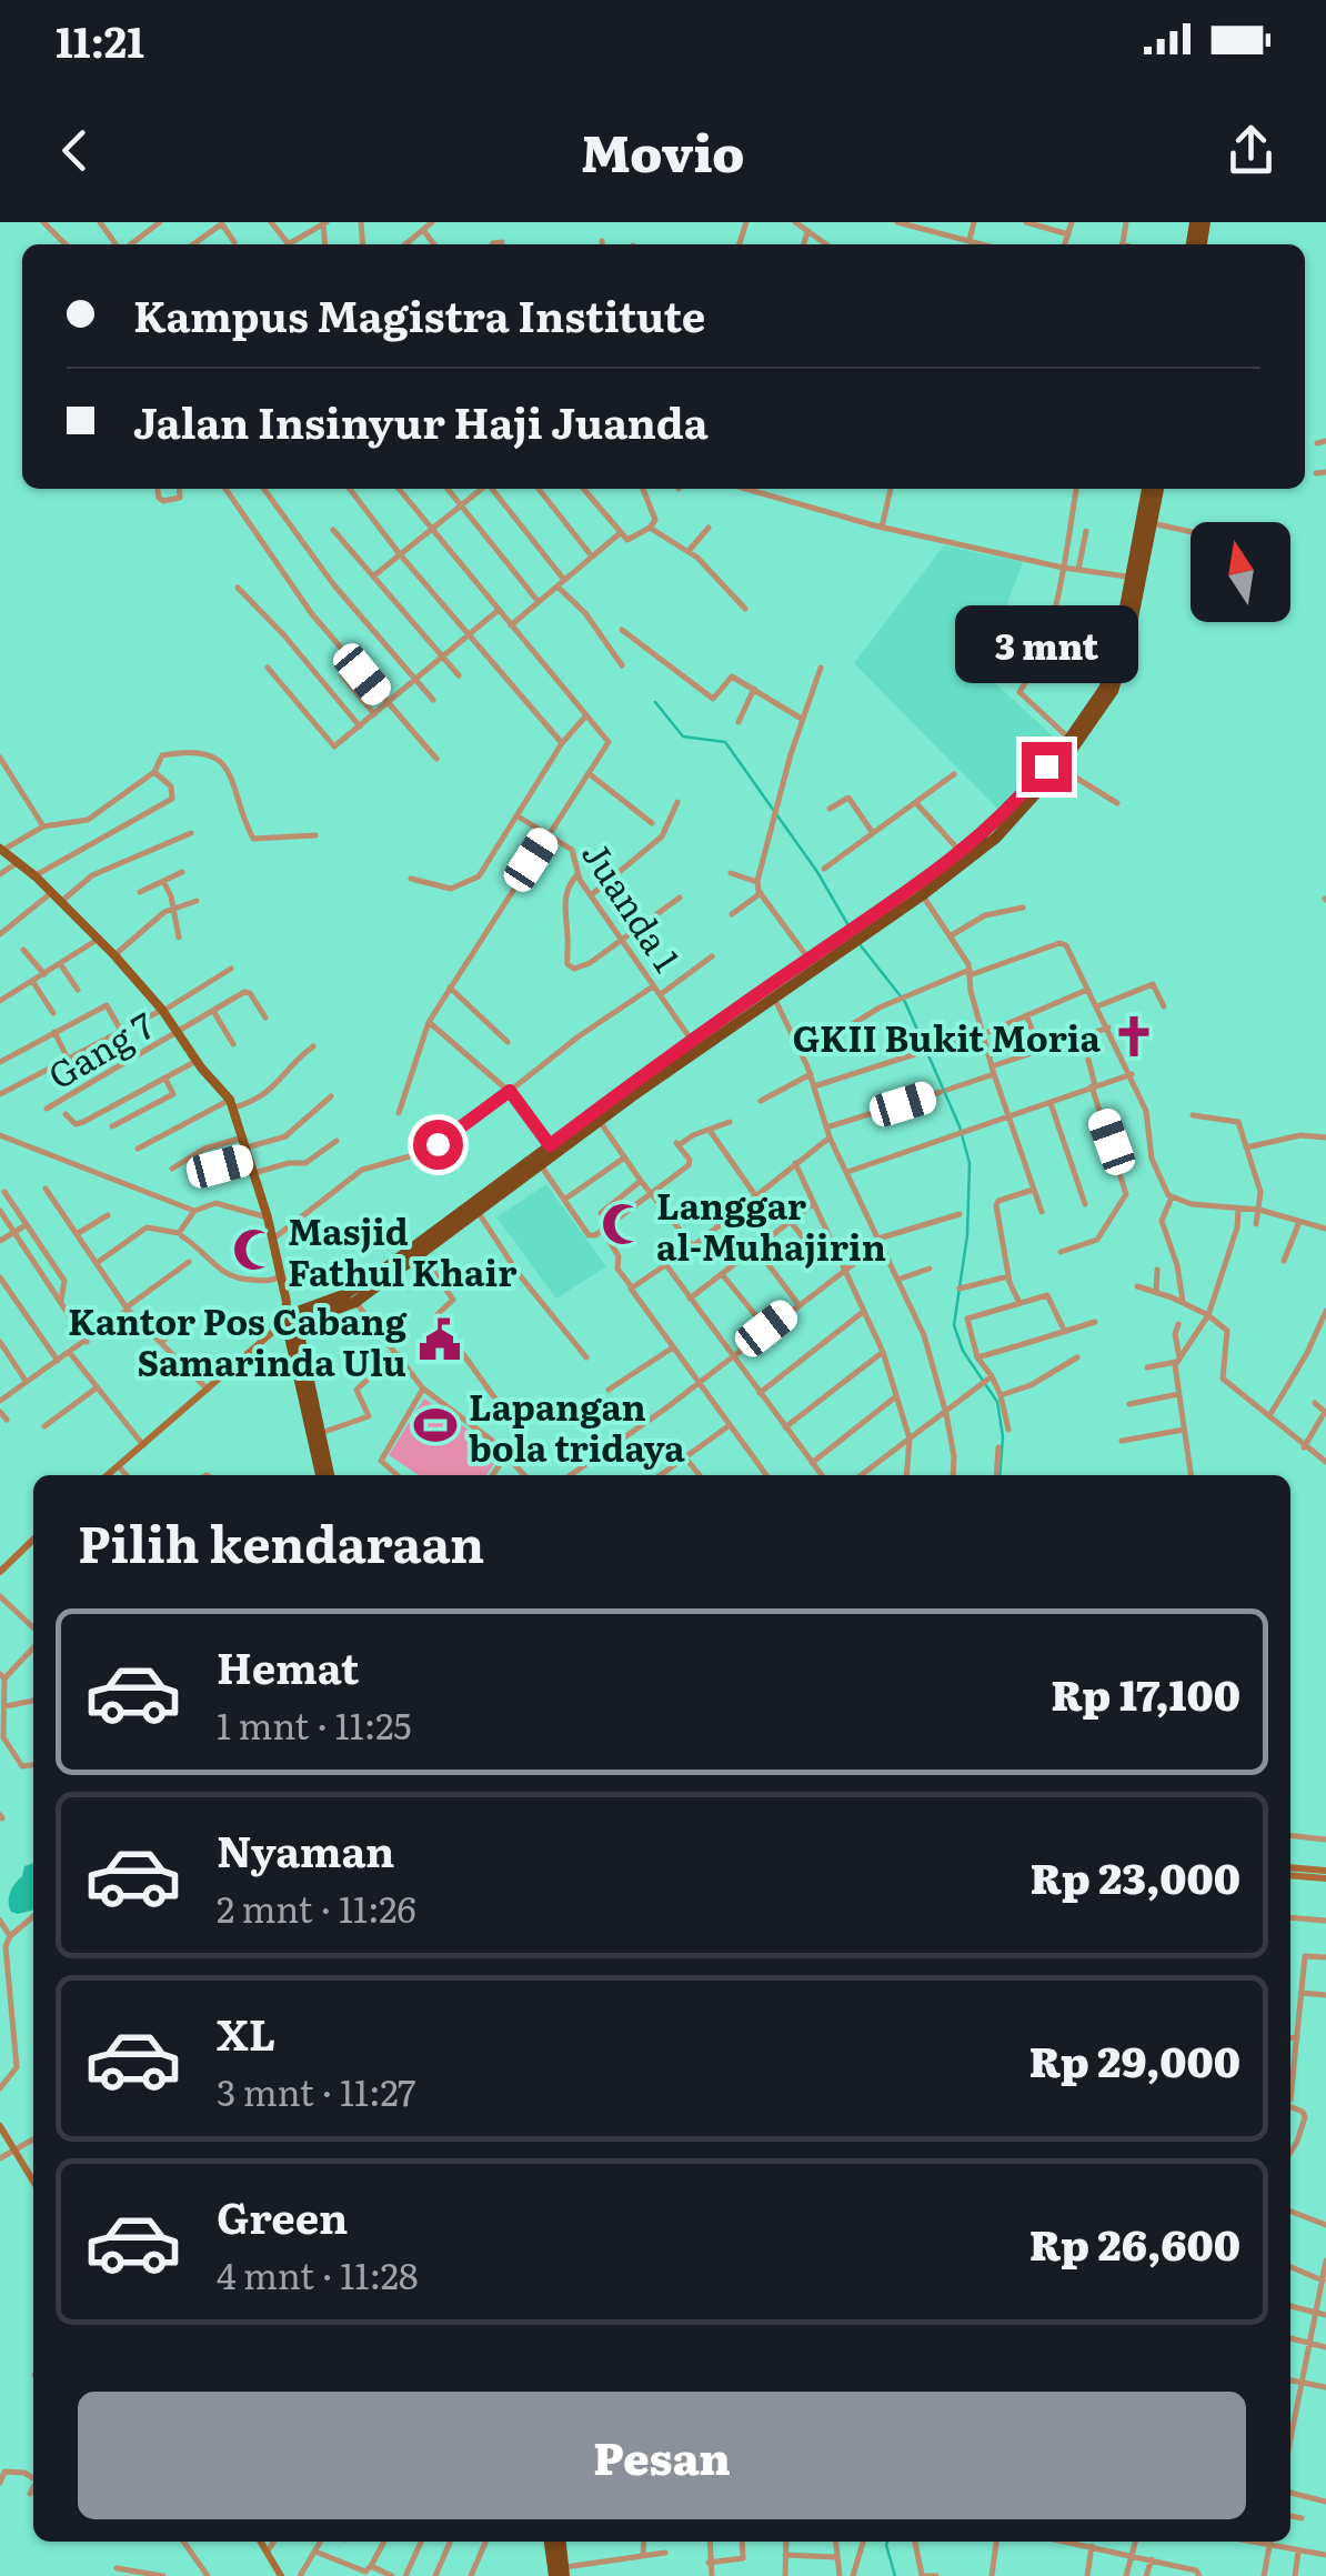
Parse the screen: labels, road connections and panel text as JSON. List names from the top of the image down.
{
  "streets": {
    "street": ["Juanda 1", "Gang 7"]
  },
  "places": {
    "church": ["GKII Bukit Moria"],
    "mosque": ["Langgar al-Muhajirin", "Masjid Fathul Khair"],
    "public building": ["Kantor Pos Cabang Samarinda Ulu"],
    "sports": ["Lapangan bola tridaya"]
  },
  "north": "top",
  "page": {
    "status": "11:21",
    "header": "Movio",
    "banner": ["Kampus Magistra Institute", "Jalan Insinyur Haji Juanda"],
    "bubble": "3 mnt",
    "heading": "Pilih kendaraan",
    "list": [
      {
        "name": "Hemat",
        "note": "1 mnt · 11:25",
        "value": "Rp 17,100"
      },
      {
        "name": "Nyaman",
        "note": "2 mnt · 11:26",
        "value": "Rp 23,000"
      },
      {
        "name": "XL",
        "note": "3 mnt · 11:27",
        "value": "Rp 29,000"
      },
      {
        "name": "Green",
        "note": "4 mnt · 11:28",
        "value": "Rp 26,600"
      }
    ],
    "buttons": "Pesan"
  }
}
